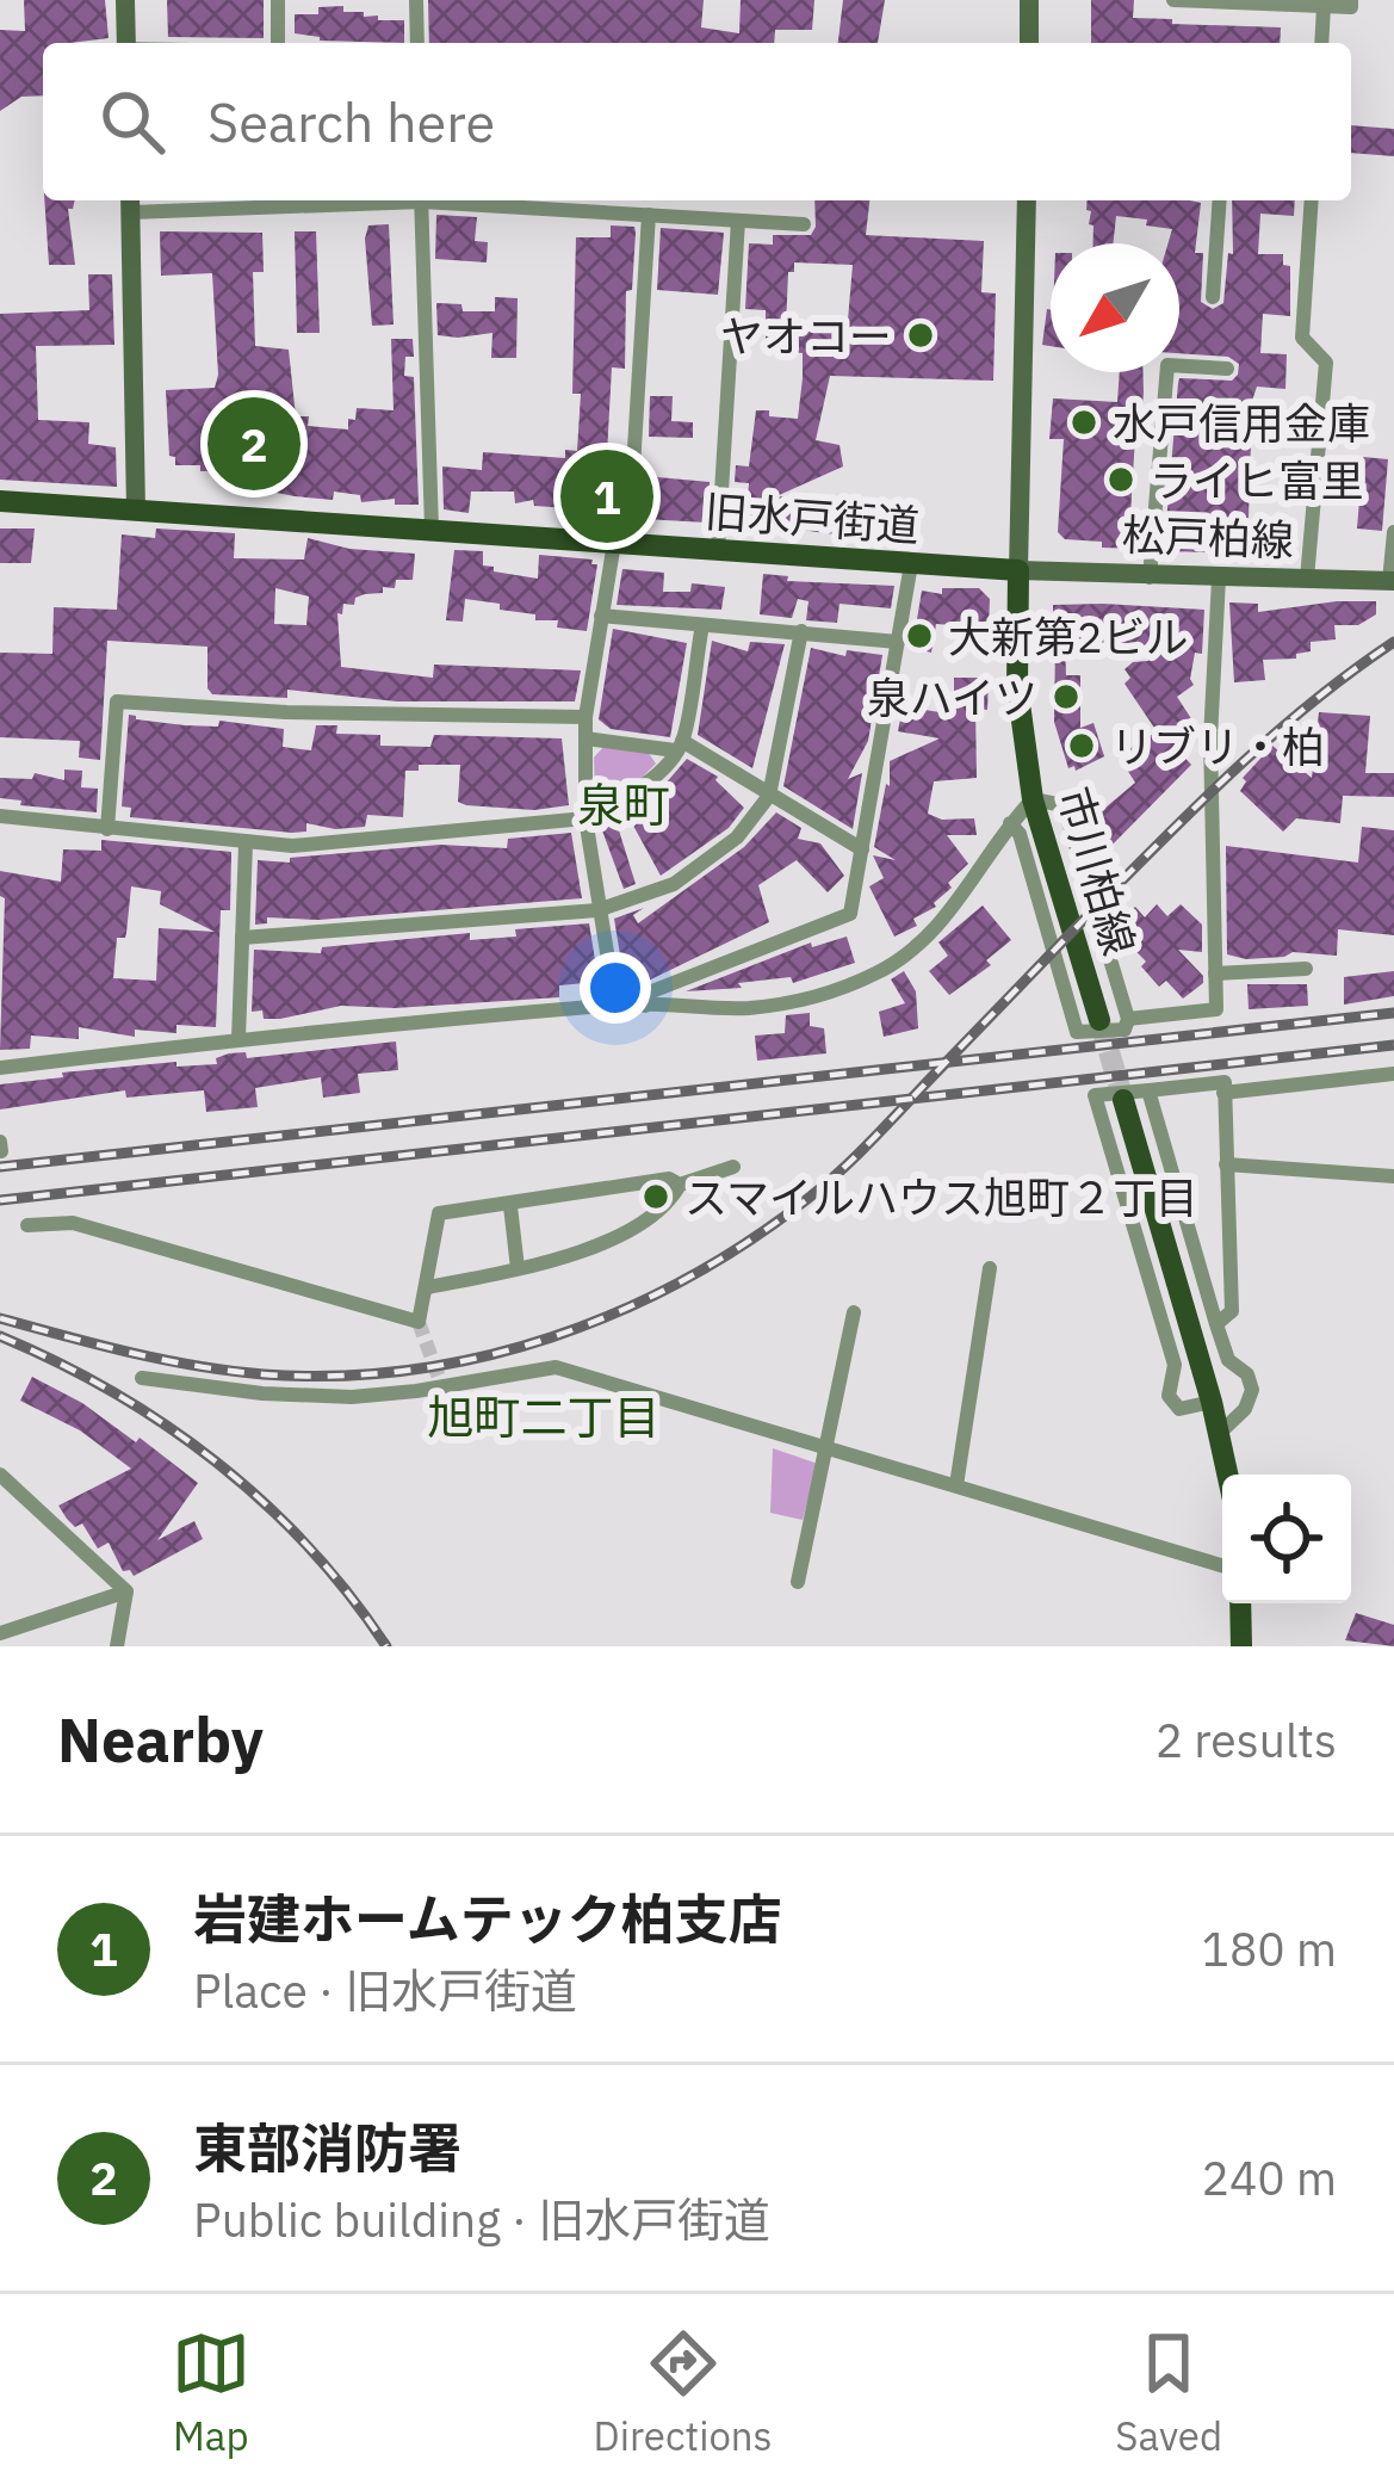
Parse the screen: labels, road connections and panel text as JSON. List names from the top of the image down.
{
  "streets": {
    "main road": ["旧水戸街道", "市川柏線"],
    "street": ["松戸柏線"]
  },
  "crossings": [
    ["旧水戸街道", "松戸柏線"],
    ["旧水戸街道", "市川柏線"],
    ["松戸柏線", "市川柏線"]
  ],
  "districts": ["泉町", "旭町二丁目"],
  "places": [
    "ヤオコー",
    "水戸信用金庫",
    "ライヒ富里",
    "大新第2ビル",
    "泉ハイツ",
    "リブリ・柏",
    "スマイルハウス旭町２丁目"
  ],
  "north": "bottom left",
  "page": {
    "search": "Search here",
    "pins": ["2", "1"],
    "heading": ["Nearby", "2 results"],
    "list": [
      {
        "mark": "1",
        "name": "岩建ホームテック柏支店",
        "note": "Place · 旧水戸街道",
        "value": "180 m"
      },
      {
        "mark": "2",
        "name": "東部消防署",
        "note": "Public building · 旧水戸街道",
        "value": "240 m"
      }
    ],
    "nav": ["Map", "Directions", "Saved"]
  }
}
